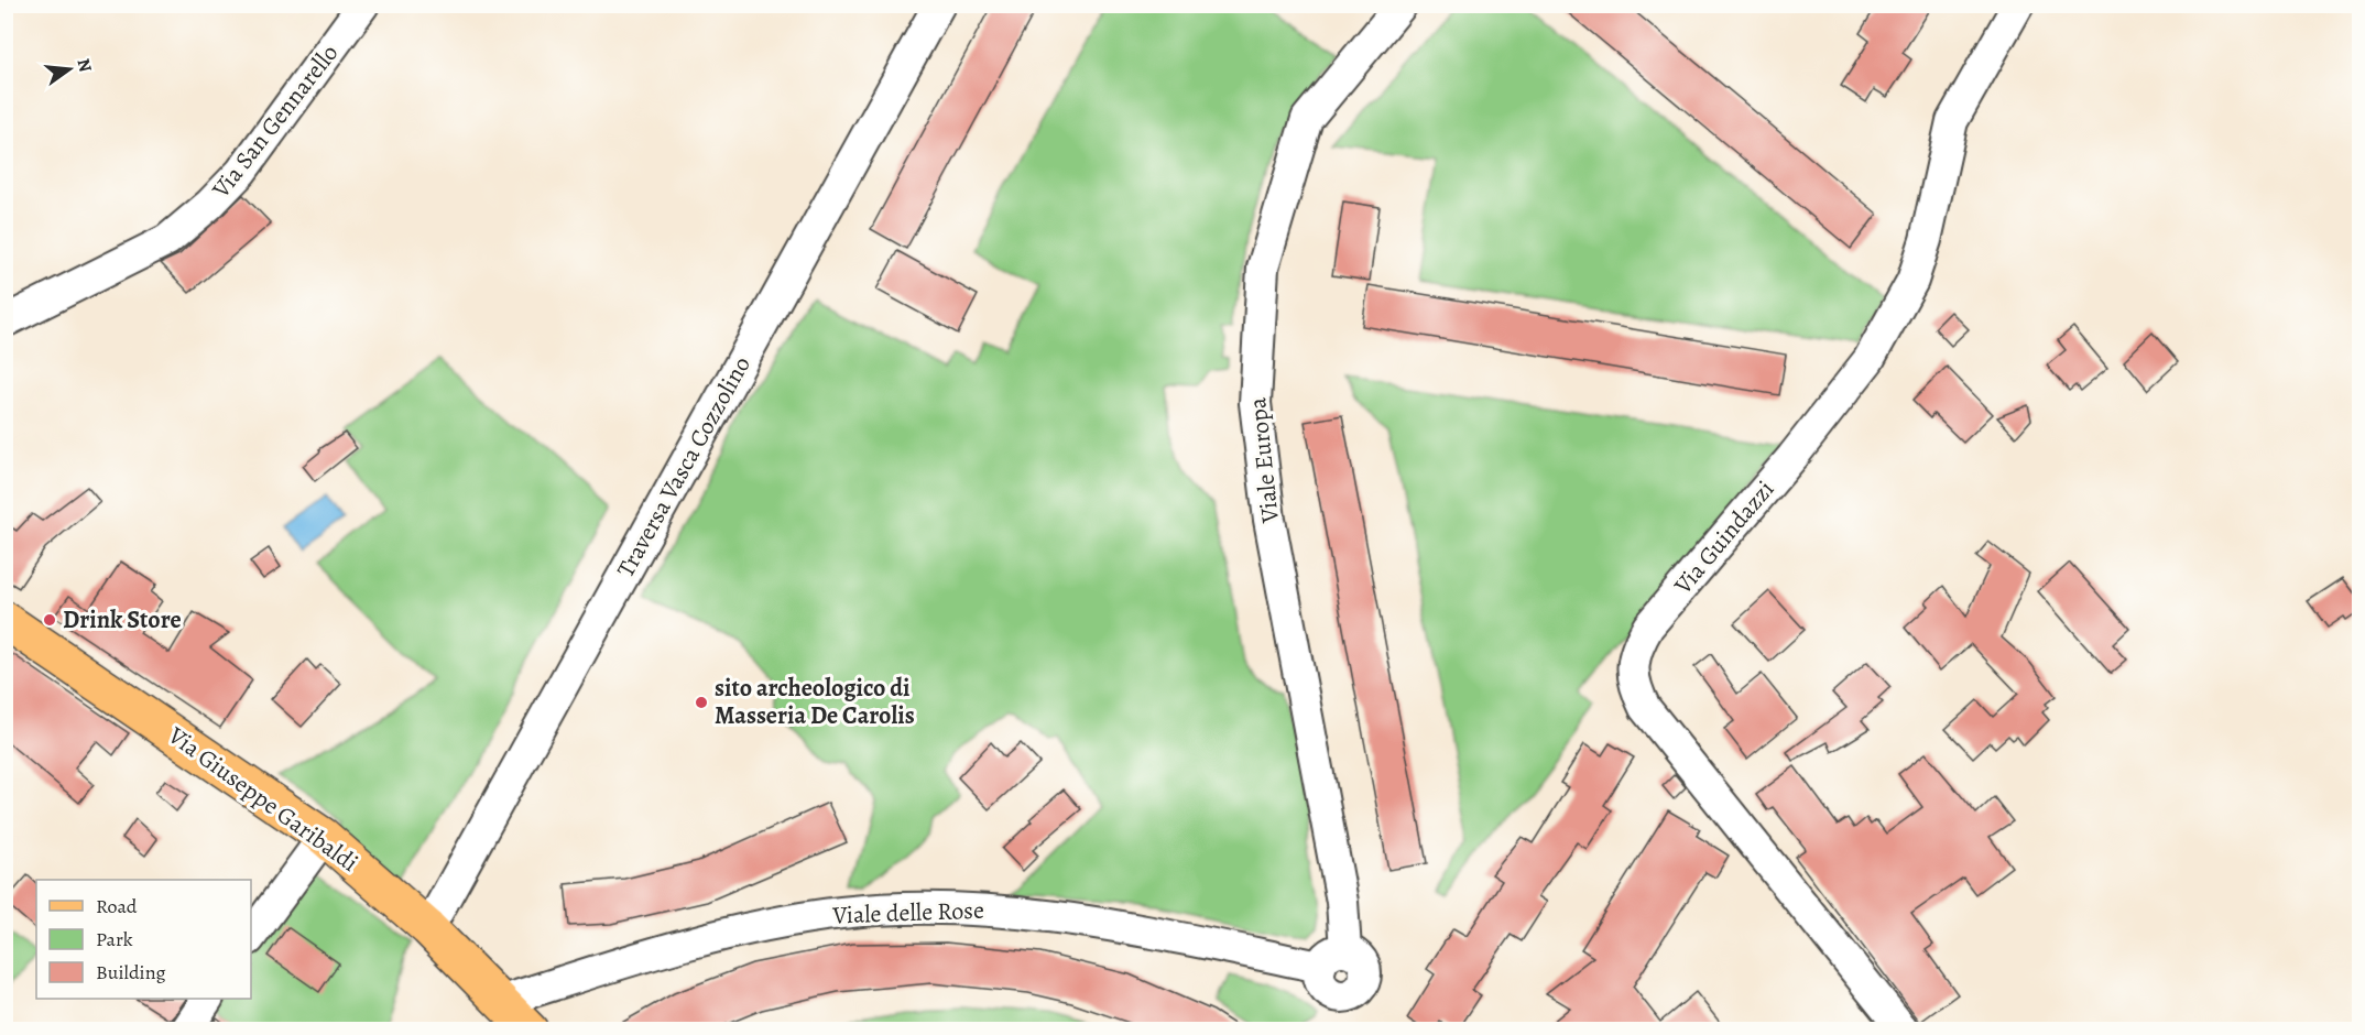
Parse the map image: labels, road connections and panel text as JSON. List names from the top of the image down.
{
  "streets": {
    "main road": ["Via Giuseppe Garibaldi"],
    "street": [
      "Via San Gennarello",
      "Viale Europa",
      "Traversa Vasca Cozzolino",
      "Via Guindazzi",
      "Viale delle Rose"
    ]
  },
  "crossings": [
    ["Viale Europa", "Viale delle Rose"],
    ["Traversa Vasca Cozzolino", "Via Giuseppe Garibaldi"],
    ["Via Giuseppe Garibaldi", "Viale delle Rose"]
  ],
  "places": ["Drink Store", "sito archeologico di Masseria De Carolis"],
  "legend": ["Road", "Park", "Building"],
  "north": "right"
}
